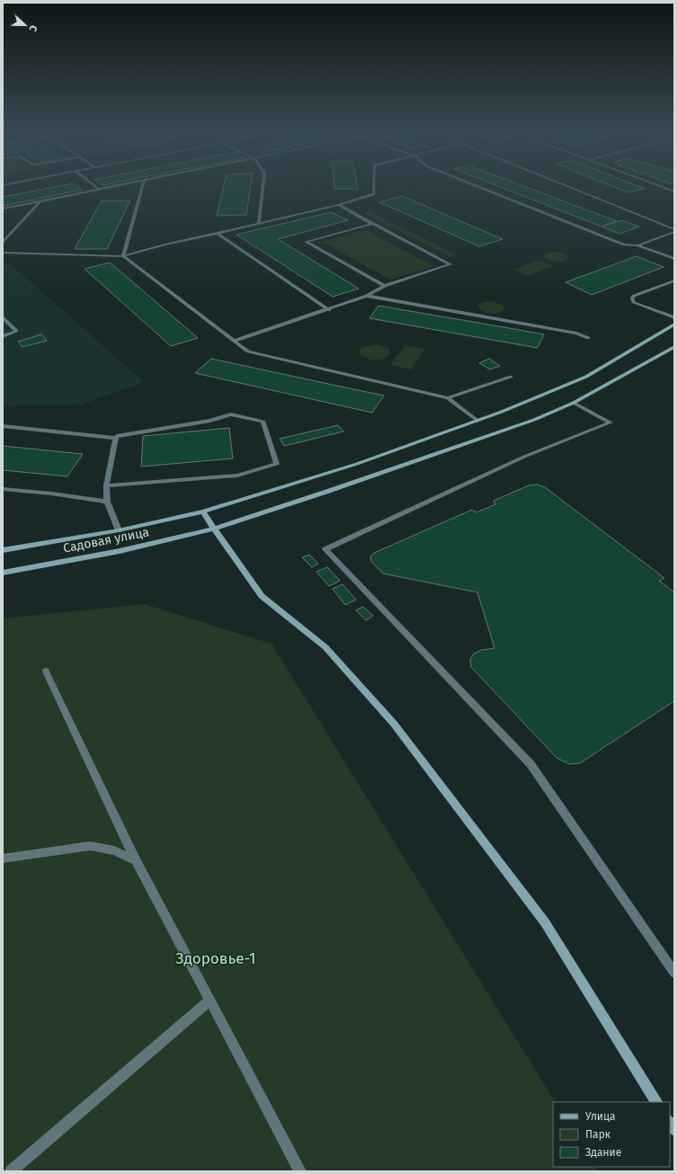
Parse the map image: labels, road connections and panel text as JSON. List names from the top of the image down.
{
  "streets": {
    "street": ["Садовая улица"]
  },
  "parks": ["Здоровье-1"],
  "legend": ["Улица", "Парк", "Здание"],
  "north": "right"
}
